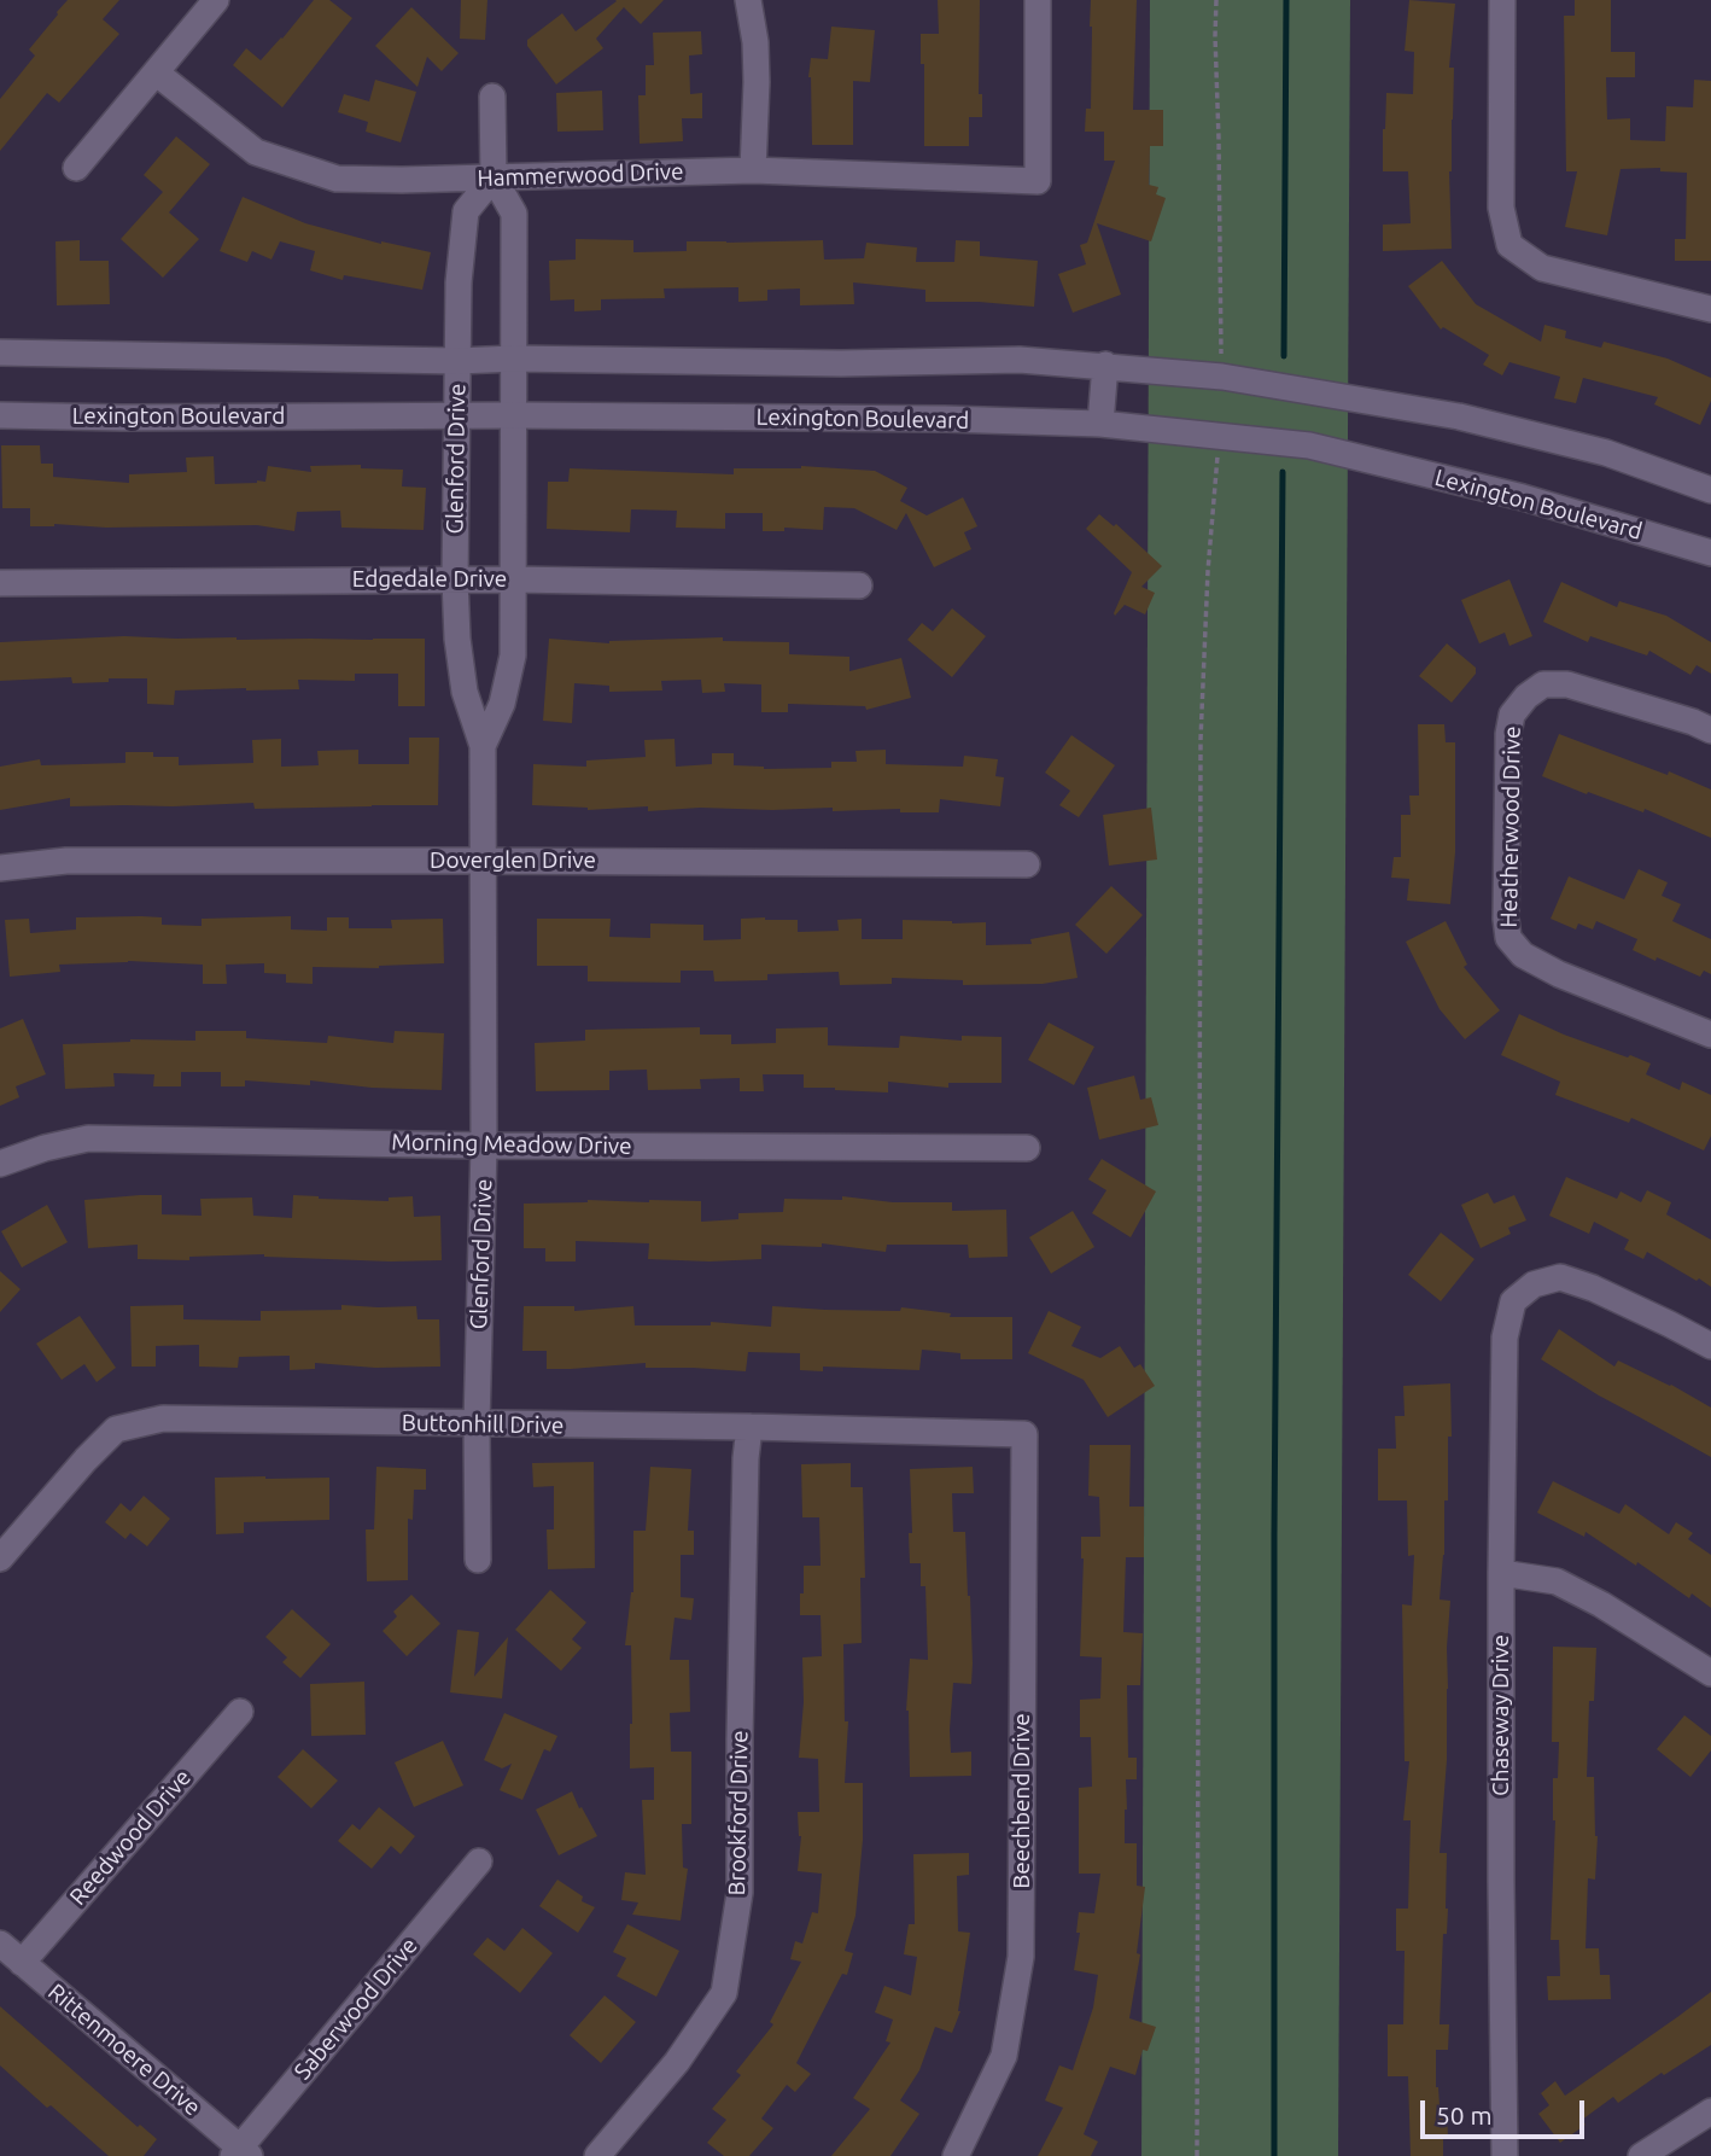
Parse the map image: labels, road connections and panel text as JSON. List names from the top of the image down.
{
  "streets": {
    "street": [
      "Hammerwood Drive",
      "Lexington Boulevard",
      "Glenford Drive",
      "Edgedale Drive",
      "Heatherwood Drive",
      "Doverglen Drive",
      "Morning Meadow Drive",
      "Buttonhill Drive",
      "Chaseway Drive",
      "Beechbend Drive",
      "Brookford Drive",
      "Reedwood Drive",
      "Saberwood Drive",
      "Rittenmoere Drive"
    ]
  },
  "crossings": [
    ["Hammerwood Drive", "Glenford Drive"],
    ["Lexington Boulevard", "Glenford Drive"],
    ["Glenford Drive", "Edgedale Drive"],
    ["Glenford Drive", "Doverglen Drive"],
    ["Glenford Drive", "Morning Meadow Drive"],
    ["Glenford Drive", "Buttonhill Drive"],
    ["Buttonhill Drive", "Beechbend Drive"],
    ["Buttonhill Drive", "Brookford Drive"],
    ["Reedwood Drive", "Rittenmoere Drive"],
    ["Saberwood Drive", "Rittenmoere Drive"]
  ],
  "scale_bar": "50 m"
}
